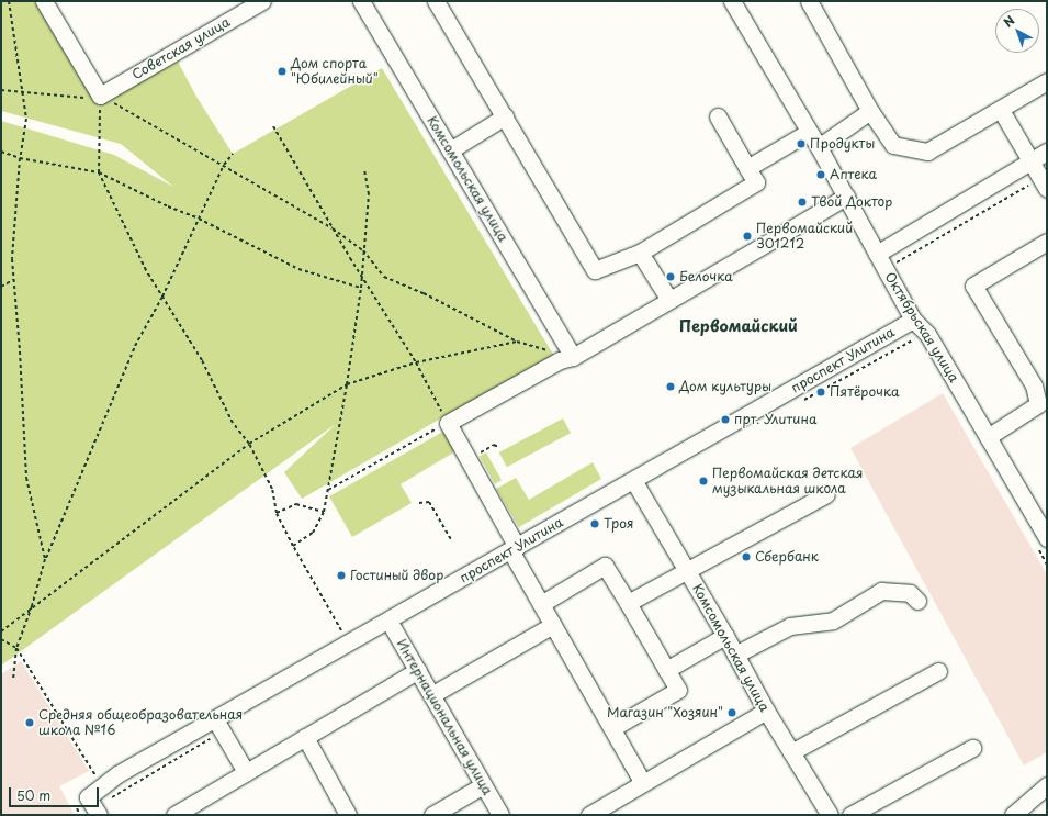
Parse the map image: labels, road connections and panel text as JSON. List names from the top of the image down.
{
  "streets": {
    "street": [
      "Советская улица",
      "Комсомольская улица",
      "Октябрьская улица",
      "проспект Улитина",
      "Интернациональная улица"
    ]
  },
  "crossings": [
    ["Комсомольская улица", "проспект Улитина"],
    ["Октябрьская улица", "проспект Улитина"],
    ["проспект Улитина", "Интернациональная улица"]
  ],
  "districts": ["Первомайский"],
  "places": [
    "Дом спорта \"Юбилейный\"",
    "Продукты",
    "Аптека",
    "Твой Доктор",
    "Первомайский 301212",
    "Белочка",
    "Дом культуры",
    "Пятёрочка",
    "прт. Улитина",
    "Первомайская детская музыкальная школа",
    "Троя",
    "Сбербанк",
    "Гостиный двор",
    "Магазин \"Хозяин\"",
    "Средняя общеобразовательная школа №16"
  ],
  "scale_bar": "50 m",
  "north": "top left"
}
